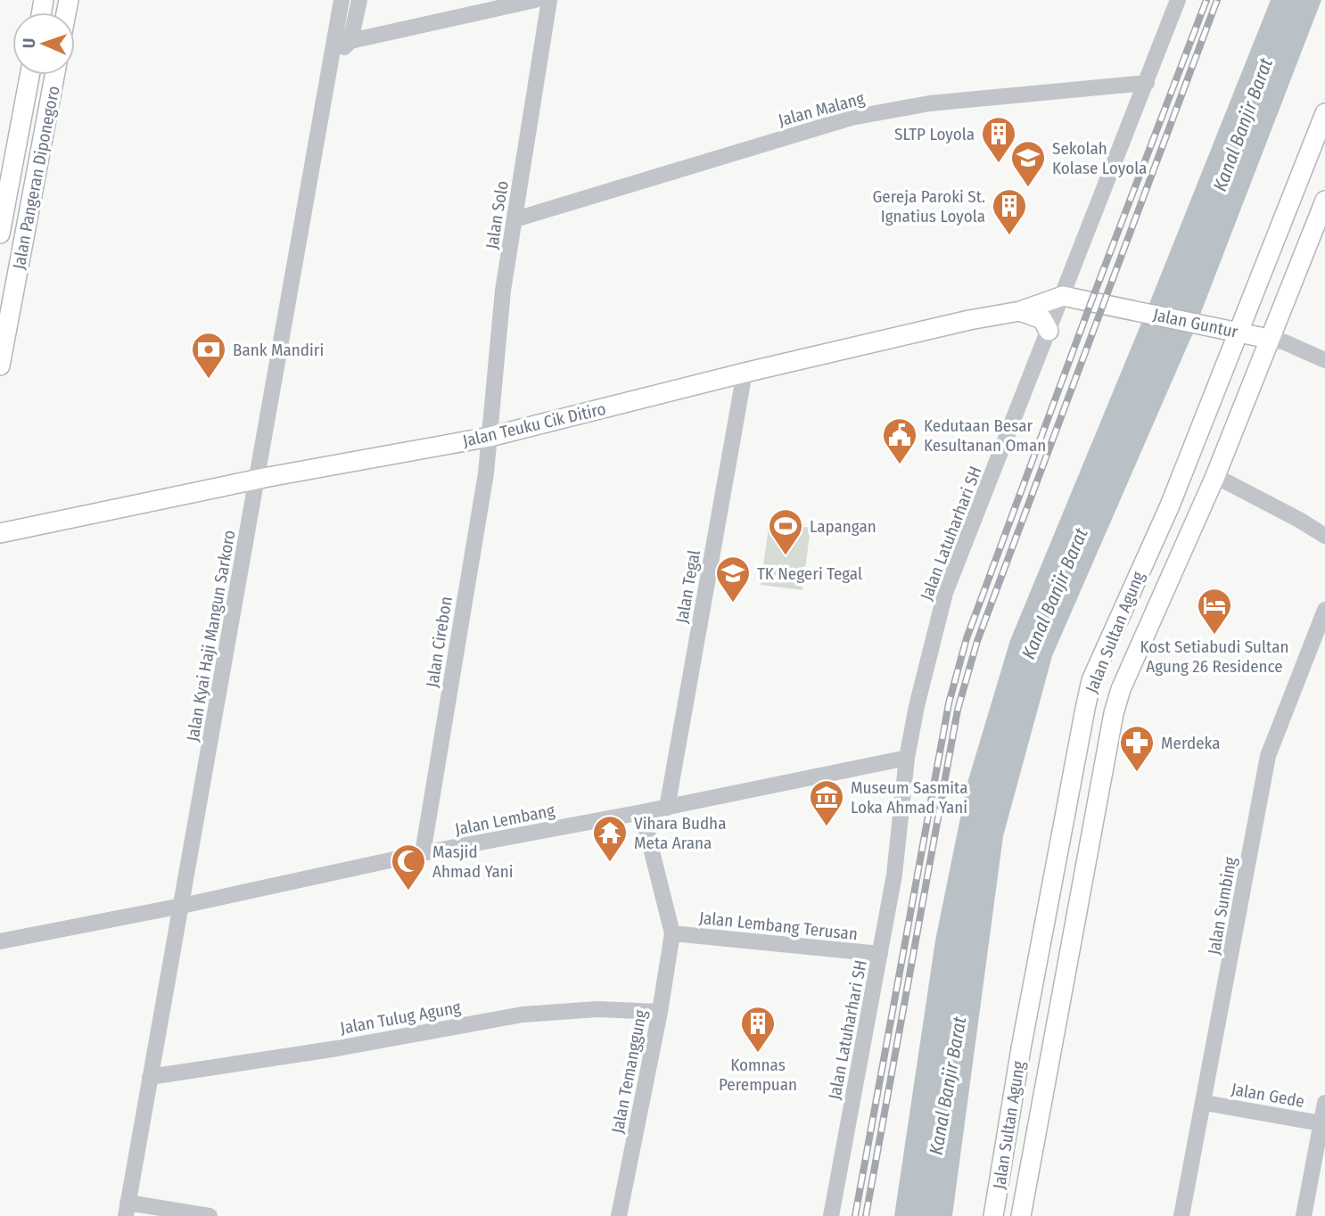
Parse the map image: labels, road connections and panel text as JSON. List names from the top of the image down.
{
  "streets": {
    "main road": [
      "Jalan Pangeran Diponegoro",
      "Jalan Guntur",
      "Jalan Teuku Cik Ditiro",
      "Jalan Sultan Agung"
    ],
    "street": [
      "Jalan Malang",
      "Jalan Solo",
      "Jalan Latuharhari SH",
      "Jalan Tegal",
      "Jalan Kyai Haji Mangun Sarkoro",
      "Jalan Cirebon",
      "Jalan Lembang",
      "Jalan Sumbing",
      "Jalan Lembang Terusan",
      "Jalan Tulug Agung",
      "Jalan Temanggung",
      "Jalan Gede"
    ]
  },
  "crossings": [
    ["Jalan Malang", "Jalan Solo"],
    ["Jalan Malang", "Jalan Latuharhari SH"],
    ["Jalan Solo", "Jalan Teuku Cik Ditiro"],
    ["Jalan Solo", "Jalan Cirebon"],
    ["Jalan Guntur", "Jalan Teuku Cik Ditiro"],
    ["Jalan Guntur", "Jalan Latuharhari SH"],
    ["Jalan Guntur", "Jalan Sultan Agung"],
    ["Jalan Teuku Cik Ditiro", "Jalan Latuharhari SH"],
    ["Jalan Teuku Cik Ditiro", "Jalan Tegal"],
    ["Jalan Teuku Cik Ditiro", "Jalan Kyai Haji Mangun Sarkoro"],
    ["Jalan Teuku Cik Ditiro", "Jalan Cirebon"],
    ["Jalan Latuharhari SH", "Jalan Lembang"],
    ["Jalan Latuharhari SH", "Jalan Lembang Terusan"],
    ["Jalan Tegal", "Jalan Lembang"],
    ["Jalan Kyai Haji Mangun Sarkoro", "Jalan Lembang"],
    ["Jalan Kyai Haji Mangun Sarkoro", "Jalan Tulug Agung"],
    ["Jalan Cirebon", "Jalan Lembang"],
    ["Jalan Sumbing", "Jalan Gede"],
    ["Jalan Lembang Terusan", "Jalan Temanggung"],
    ["Jalan Tulug Agung", "Jalan Temanggung"]
  ],
  "water": ["Kanal Banjir Barat"],
  "places": {
    "building": ["SLTP Loyola", "Gereja Paroki St. Ignatius Loyola", "Komnas Perempuan"],
    "school or university": ["Sekolah Kolase Loyola", "TK Negeri Tegal"],
    "bank": ["Bank Mandiri"],
    "public building": ["Kedutaan Besar Kesultanan Oman"],
    "sports": ["Lapangan"],
    "hotel": ["Kost Setiabudi Sultan Agung 26 Residence"],
    "pharmacy": ["Merdeka"],
    "museum": ["Museum Sasmita Loka Ahmad Yani"],
    "temple": ["Vihara Budha Meta Arana"],
    "mosque": ["Masjid Ahmad Yani"]
  },
  "north": "left"
}
